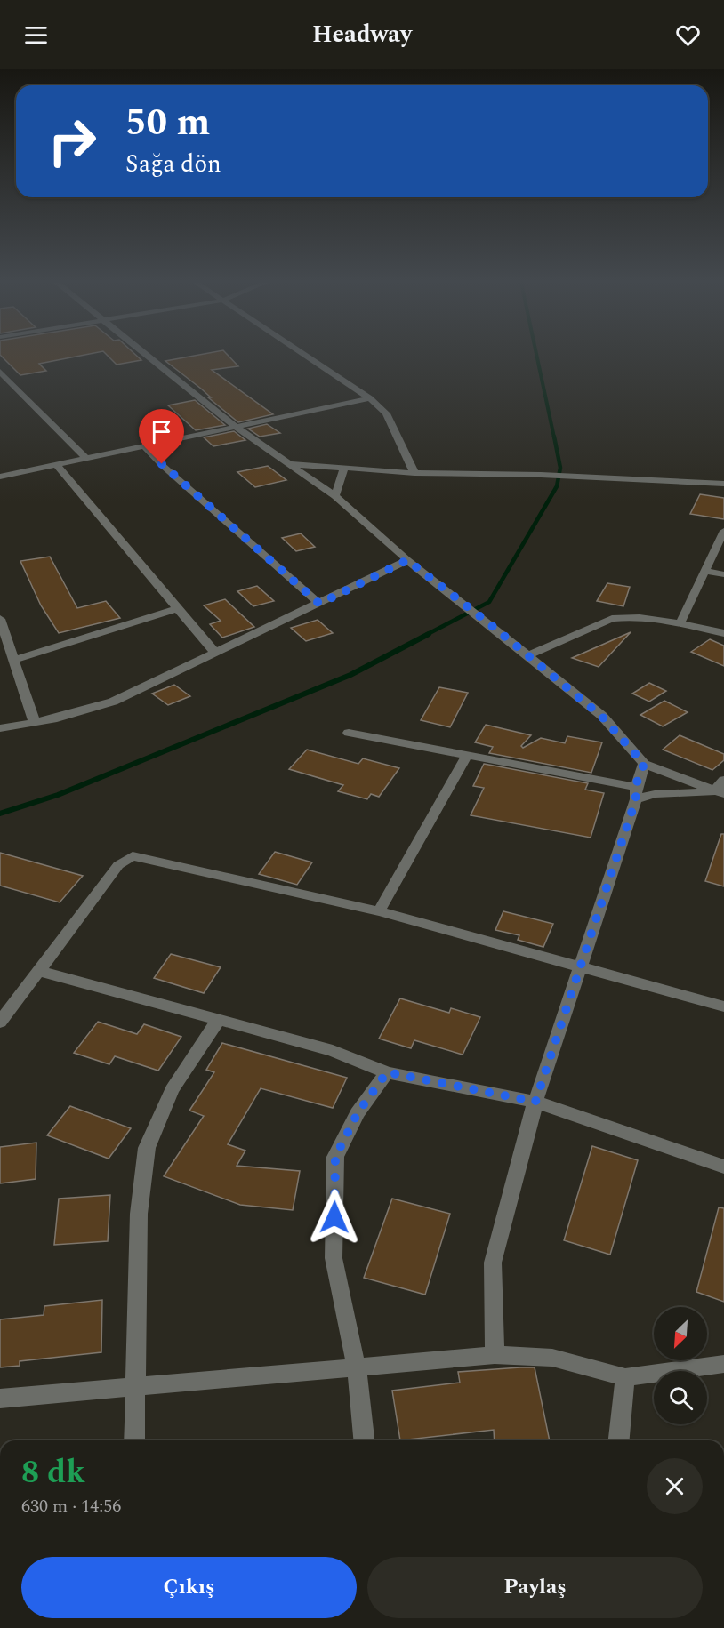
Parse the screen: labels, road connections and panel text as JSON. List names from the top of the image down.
{
  "north": "bottom left",
  "page": {
    "header": "Headway",
    "turn": ["50 m", "Sağa dön"],
    "heading": ["8 dk", "630 m · 14:56"],
    "buttons": ["Çıkış", "Paylaş"]
  }
}
